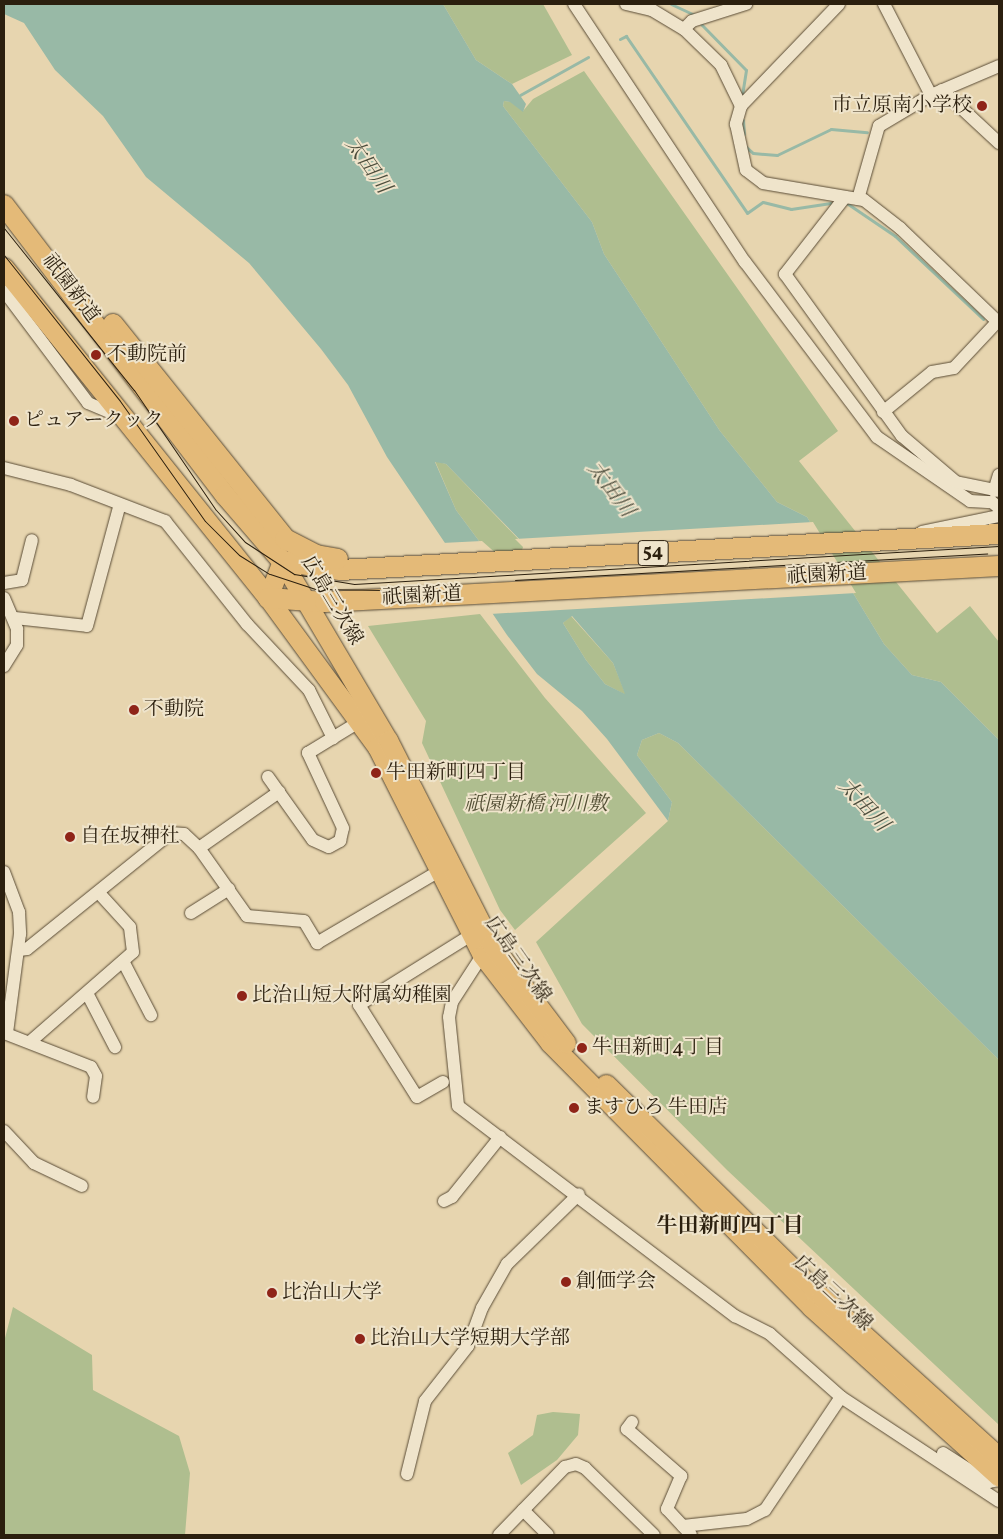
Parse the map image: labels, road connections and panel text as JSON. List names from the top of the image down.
{
  "streets": {
    "highway": ["祇園新道", "54"],
    "main road": ["広島三次線"]
  },
  "crossings": [
    ["祇園新道", "広島三次線"]
  ],
  "districts": ["牛田新町四丁目"],
  "water": ["太田川"],
  "parks": ["祇園新橋 河川敷"],
  "places": [
    "市立原南小学校",
    "不動院前",
    "ピュアークック",
    "不動院",
    "牛田新町四丁目",
    "自在坂神社",
    "比治山短大附属幼稚園",
    "牛田新町4丁目",
    "ますひろ 牛田店",
    "創価学会",
    "比治山大学",
    "比治山大学短期大学部"
  ]
}
